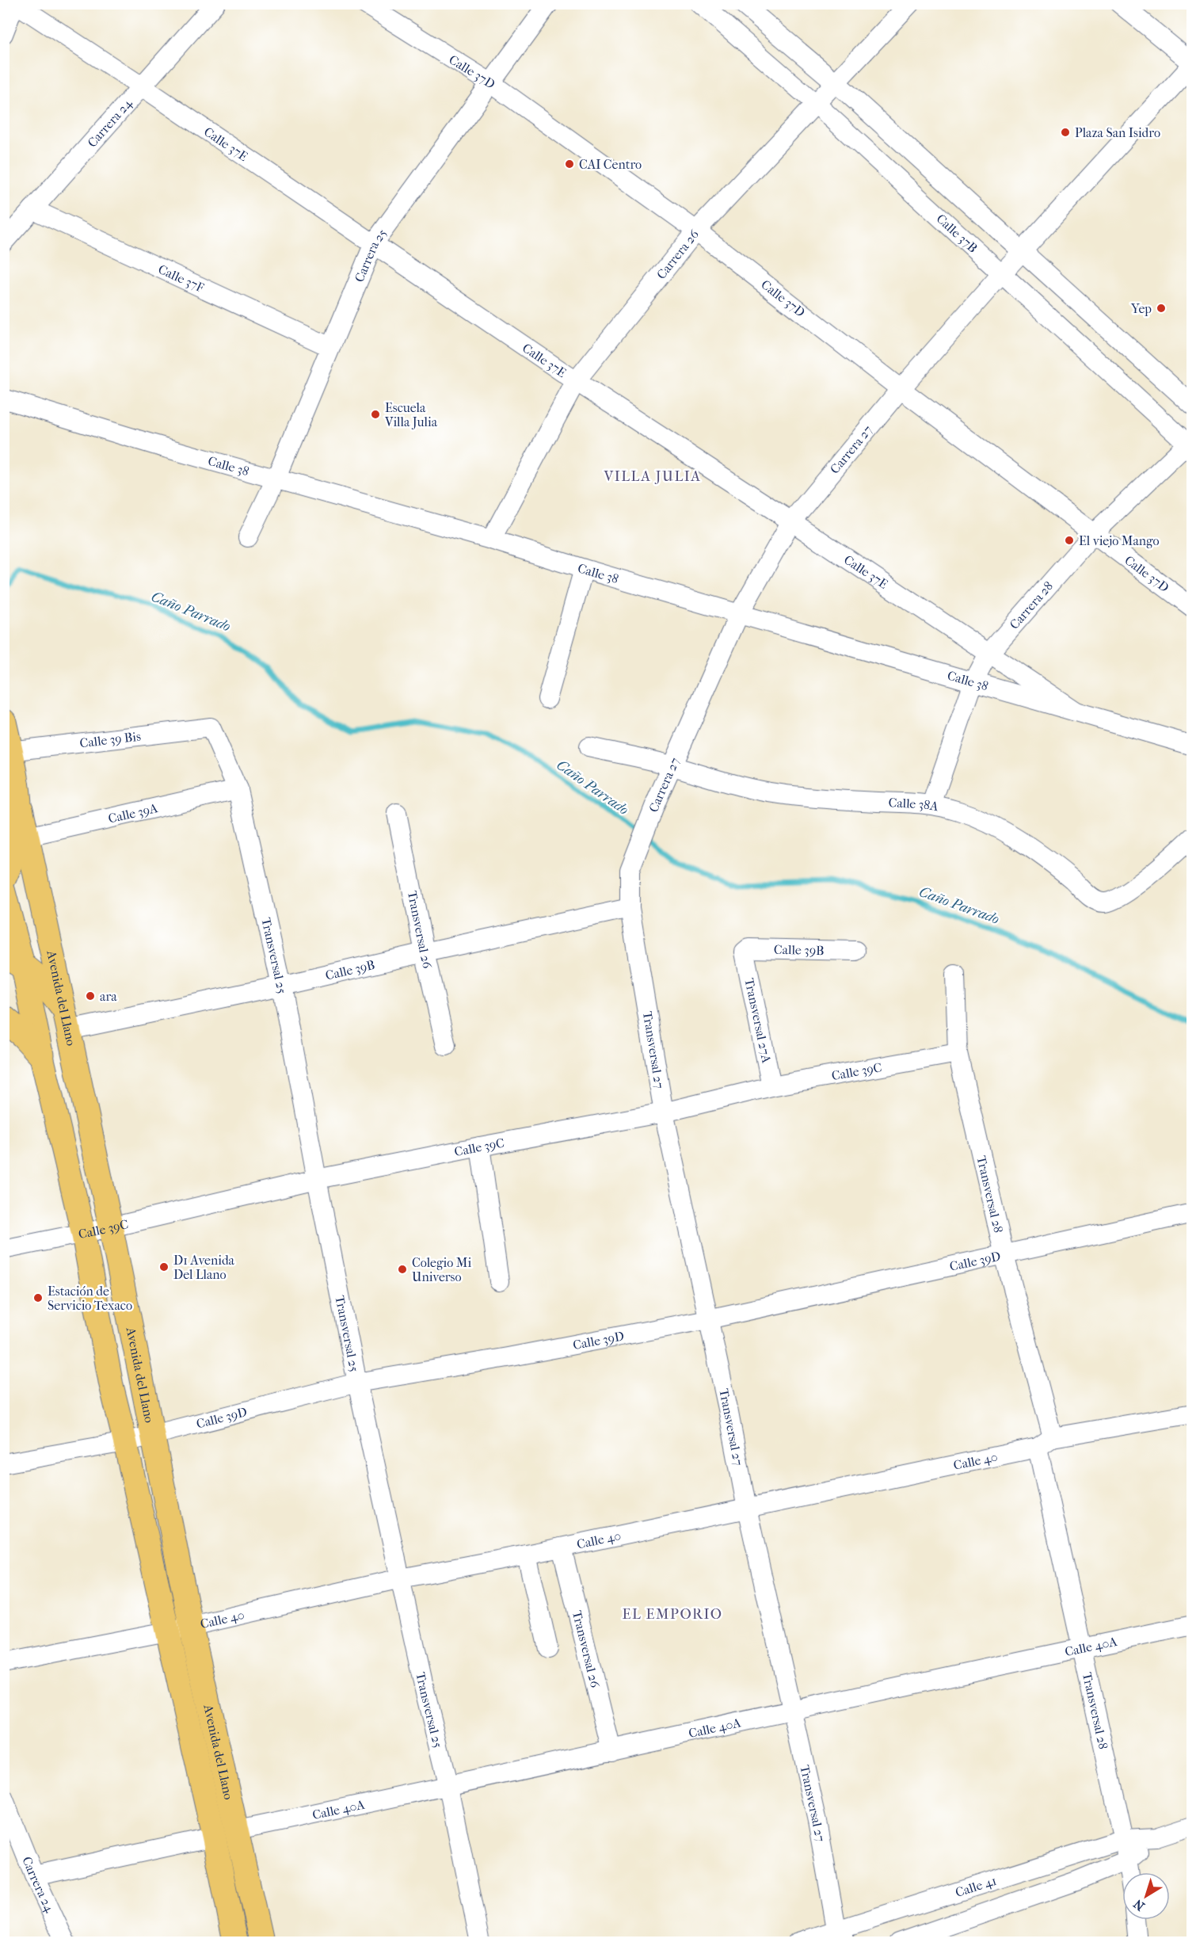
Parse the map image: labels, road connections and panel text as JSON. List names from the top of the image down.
{
  "streets": {
    "highway": ["Avenida del Llano"],
    "street": [
      "Calle 37D",
      "Carrera 24",
      "Calle 37E",
      "Calle 37B",
      "Carrera 26",
      "Carrera 25",
      "Calle 37F",
      "Carrera 27",
      "Calle 38",
      "Carrera 28",
      "Calle 39 Bis",
      "Calle 38A",
      "Calle 39A",
      "Transversal 26",
      "Calle 39B",
      "Transversal 25",
      "Transversal 27A",
      "Transversal 27",
      "Calle 39C",
      "Transversal 28",
      "Calle 39D",
      "Calle 40",
      "Calle 40A",
      "Calle 41"
    ]
  },
  "crossings": [
    ["Calle 37D", "Carrera 26"],
    ["Calle 37D", "Carrera 25"],
    ["Calle 37D", "Carrera 27"],
    ["Calle 37D", "Carrera 28"],
    ["Carrera 24", "Calle 37E"],
    ["Carrera 24", "Calle 37F"],
    ["Calle 37E", "Carrera 26"],
    ["Calle 37E", "Carrera 25"],
    ["Calle 37E", "Carrera 27"],
    ["Calle 37E", "Calle 38"],
    ["Calle 37E", "Carrera 28"],
    ["Calle 37B", "Carrera 26"],
    ["Calle 37B", "Carrera 27"],
    ["Calle 37B", "Carrera 28"],
    ["Carrera 26", "Calle 38"],
    ["Carrera 25", "Calle 37F"],
    ["Carrera 25", "Calle 38"],
    ["Carrera 27", "Calle 38"],
    ["Carrera 27", "Calle 38A"],
    ["Carrera 27", "Calle 39B"],
    ["Carrera 27", "Transversal 27"],
    ["Calle 38", "Carrera 28"],
    ["Carrera 28", "Calle 38A"],
    ["Calle 39 Bis", "Transversal 25"],
    ["Calle 39 Bis", "Avenida del Llano"],
    ["Calle 39A", "Transversal 25"],
    ["Calle 39A", "Avenida del Llano"],
    ["Transversal 26", "Calle 39B"],
    ["Transversal 26", "Calle 40"],
    ["Transversal 26", "Calle 40A"],
    ["Calle 39B", "Transversal 25"],
    ["Calle 39B", "Avenida del Llano"],
    ["Calle 39B", "Transversal 27A"],
    ["Calle 39B", "Transversal 27"],
    ["Transversal 25", "Calle 39C"],
    ["Transversal 25", "Calle 39D"],
    ["Transversal 25", "Calle 40"],
    ["Transversal 25", "Calle 40A"],
    ["Avenida del Llano", "Calle 39C"],
    ["Avenida del Llano", "Calle 39D"],
    ["Avenida del Llano", "Calle 40"],
    ["Avenida del Llano", "Calle 40A"],
    ["Transversal 27A", "Calle 39C"],
    ["Transversal 27", "Calle 39C"],
    ["Transversal 27", "Calle 39D"],
    ["Transversal 27", "Calle 40"],
    ["Transversal 27", "Calle 40A"],
    ["Transversal 27", "Calle 41"],
    ["Calle 39C", "Transversal 28"],
    ["Transversal 28", "Calle 39D"],
    ["Transversal 28", "Calle 40"],
    ["Transversal 28", "Calle 40A"],
    ["Transversal 28", "Calle 41"]
  ],
  "districts": ["VILLA JULIA", "EL EMPORIO"],
  "water": ["Caño Parrado"],
  "places": [
    "Plaza San Isidro",
    "CAI Centro",
    "Yep",
    "Escuela Villa Julia",
    "El viejo Mango",
    "ara",
    "D1 Avenida Del Llano",
    "Colegio Mi Universo",
    "Estación de Servicio Texaco"
  ],
  "north": "bottom left"
}
